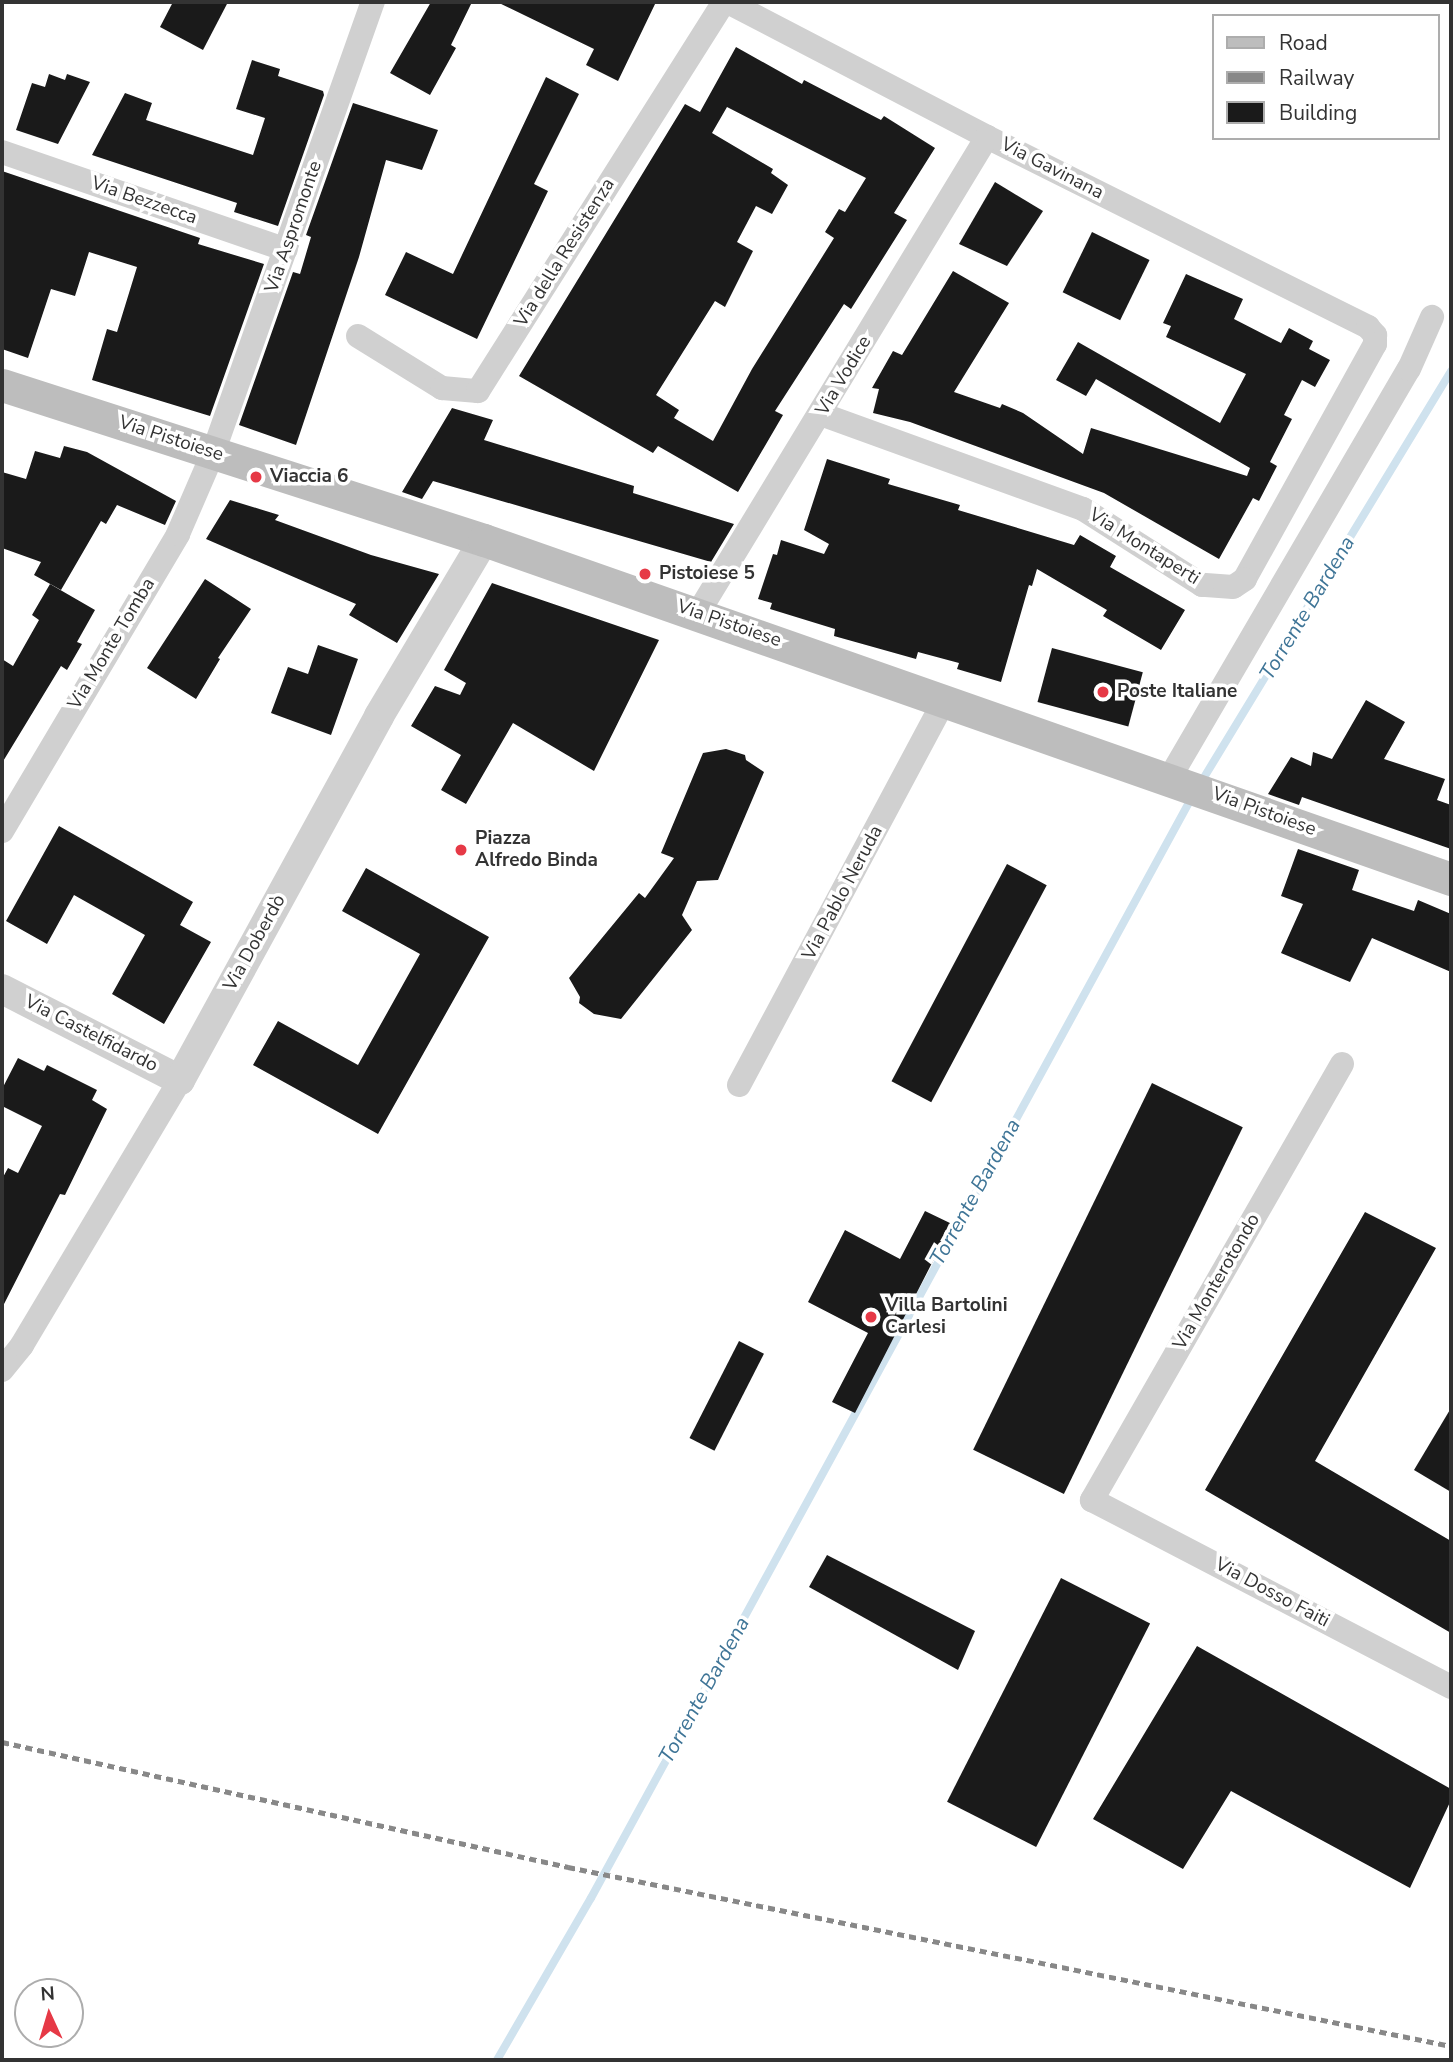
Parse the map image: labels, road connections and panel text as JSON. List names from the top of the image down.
{
  "streets": {
    "main road": ["Via Pistoiese"],
    "street": [
      "Via Gavinana",
      "Via Bezzecca",
      "Via Aspromonte",
      "Via della Resistenza",
      "Via Vodice",
      "Via Montaperti",
      "Via Monte Tomba",
      "Via Pablo Neruda",
      "Via Doberdò",
      "Via Castelfidardo",
      "Via Monterotondo",
      "Via Dosso Faiti"
    ]
  },
  "crossings": [
    ["Via Gavinana", "Via della Resistenza"],
    ["Via Gavinana", "Via Vodice"],
    ["Via Gavinana", "Via Montaperti"],
    ["Via Bezzecca", "Via Aspromonte"],
    ["Via Aspromonte", "Via Pistoiese"],
    ["Via Aspromonte", "Via Monte Tomba"],
    ["Via Vodice", "Via Pistoiese"],
    ["Via Vodice", "Via Montaperti"],
    ["Via Pistoiese", "Via Monte Tomba"],
    ["Via Pistoiese", "Via Pablo Neruda"],
    ["Via Pistoiese", "Via Doberdò"],
    ["Via Doberdò", "Via Castelfidardo"],
    ["Via Monterotondo", "Via Dosso Faiti"]
  ],
  "water": ["Torrente Bardena"],
  "places": [
    "Viaccia 6",
    "Pistoiese 5",
    "Poste Italiane",
    "Piazza Alfredo Binda",
    "Villa Bartolini Carlesi"
  ],
  "legend": ["Road", "Railway", "Building"],
  "north": "top"
}
